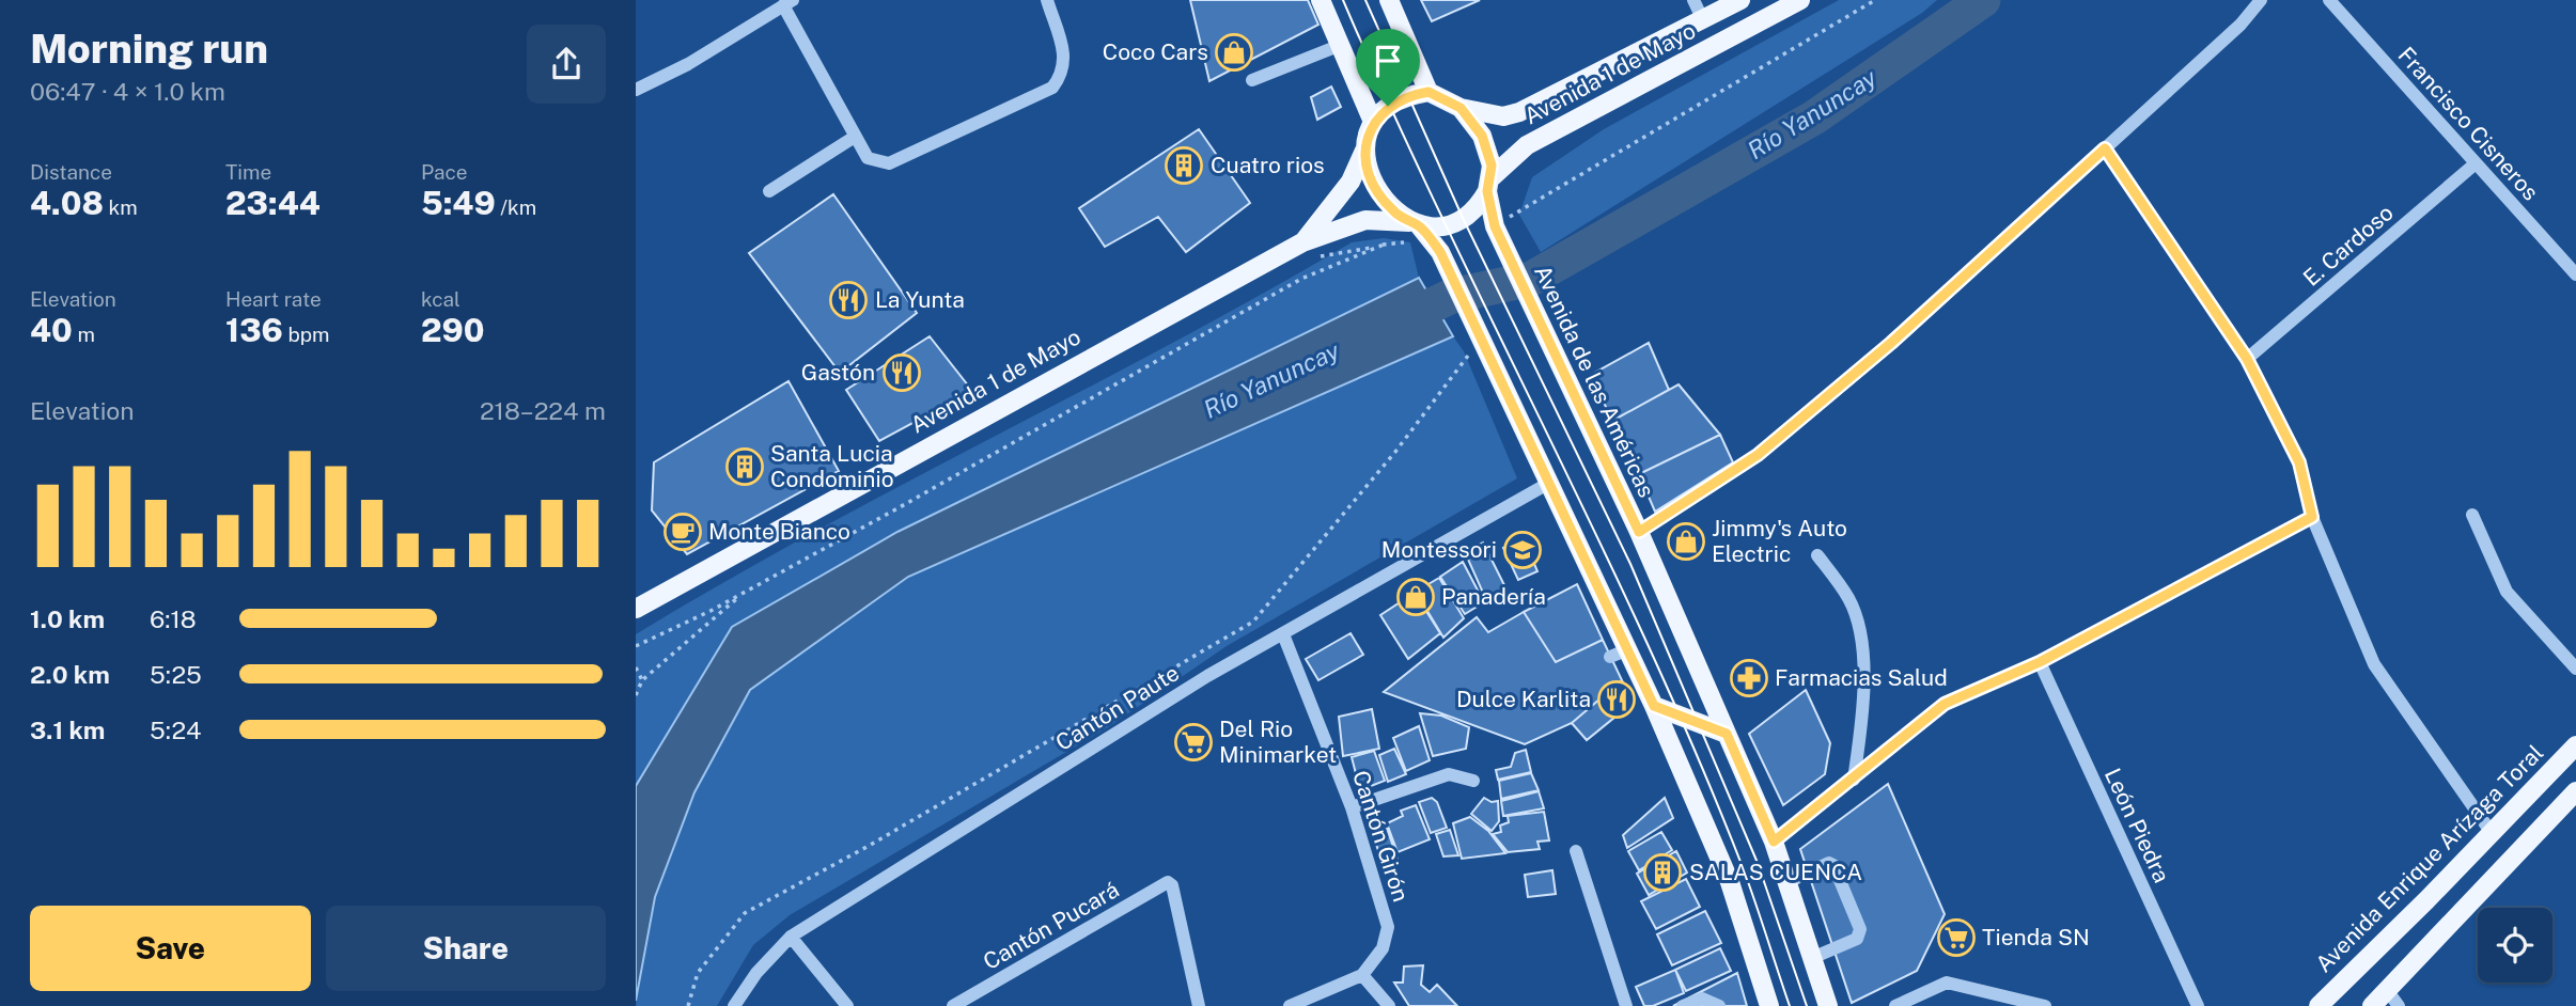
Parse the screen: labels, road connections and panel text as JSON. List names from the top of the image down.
{
  "streets": {
    "main road": ["Avenida 1 de Mayo", "Avenida de las Américas", "Avenida Enrique Arízaga Toral"],
    "street": [
      "Francisco Cisneros",
      "E. Cardoso",
      "Cantón Paute",
      "León Piedra",
      "Cantón Girón",
      "Cantón Pucará"
    ]
  },
  "crossings": [
    ["Avenida 1 de Mayo", "Avenida de las Américas"],
    ["Francisco Cisneros", "E. Cardoso"],
    ["Cantón Paute", "Cantón Girón"]
  ],
  "water": ["Río Yanuncay"],
  "places": {
    "shop": ["Coco Cars", "Jimmy's Auto Electric", "Panadería"],
    "building": ["Cuatro rios", "Santa Lucia Condominio", "SALAS CUENCA"],
    "restaurant": ["La Yunta", "Gastón", "Dulce Karlita"],
    "cafe": ["Monte Bianco"],
    "school or university": ["Montessori"],
    "pharmacy": ["Farmacias Salud"],
    "supermarket": ["Del Rio Minimarket", "Tienda SN"]
  },
  "page": {
    "heading": ["Morning run", "06:47 · 4 × 1.0 km"],
    "stats": [
      ["Distance", "4.08 km"],
      ["Time", "23:44"],
      ["Pace", "5:49 /km"],
      ["Elevation", "40 m"],
      ["Heart rate", "136 bpm"],
      ["kcal", "290"]
    ],
    "chart": ["Elevation", "218–224 m"],
    "list": [
      {
        "name": "1.0 km",
        "note": "6:18"
      },
      {
        "name": "2.0 km",
        "note": "5:25"
      },
      {
        "name": "3.1 km",
        "note": "5:24"
      }
    ],
    "buttons": ["Save", "Share"]
  }
}
